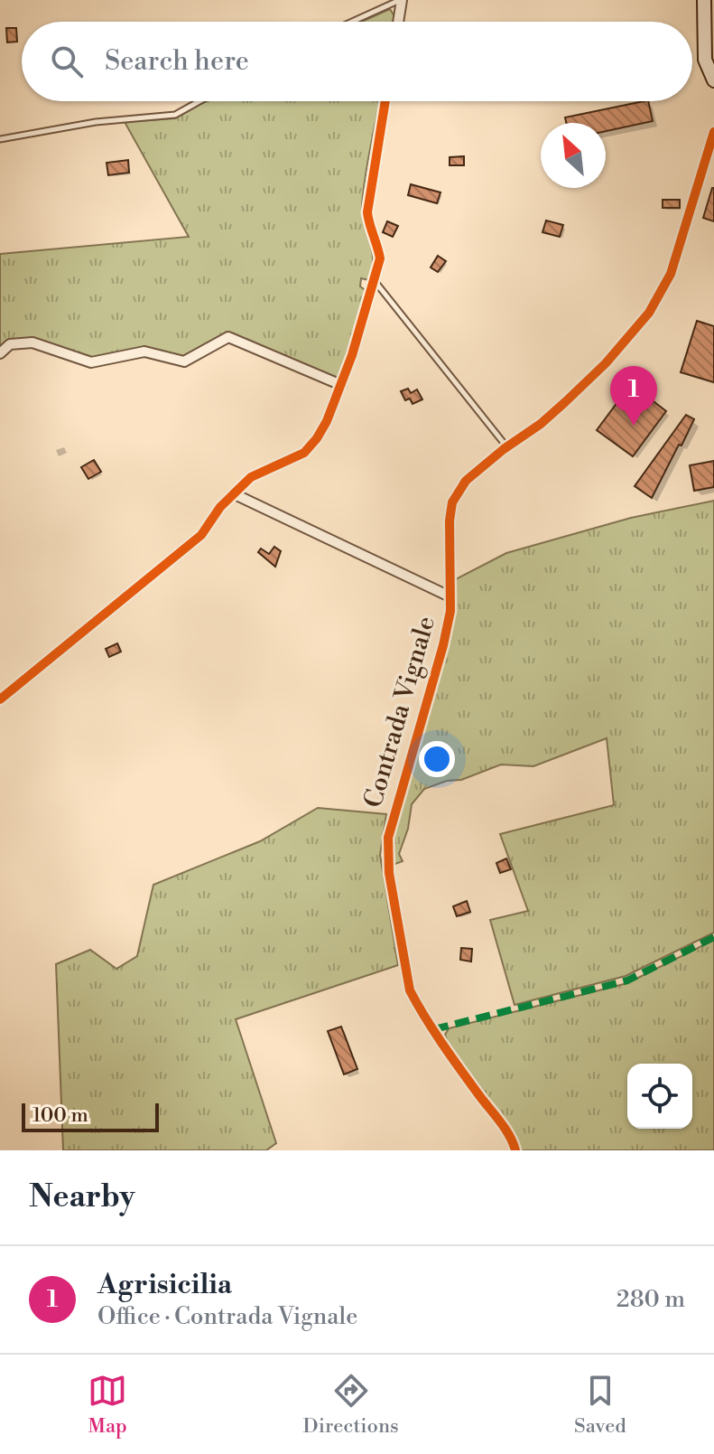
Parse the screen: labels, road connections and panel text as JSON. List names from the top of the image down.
{
  "streets": {
    "street": ["Contrada Vignale"]
  },
  "scale_bar": "100 m",
  "north": "top left",
  "page": {
    "search": "Search here",
    "pins": "1",
    "scale": "100 m",
    "heading": "Nearby",
    "list": [
      {
        "mark": "1",
        "name": "Agrisicilia",
        "note": "Office · Contrada Vignale",
        "value": "280 m"
      }
    ],
    "nav": ["Map", "Directions", "Saved"]
  }
}
